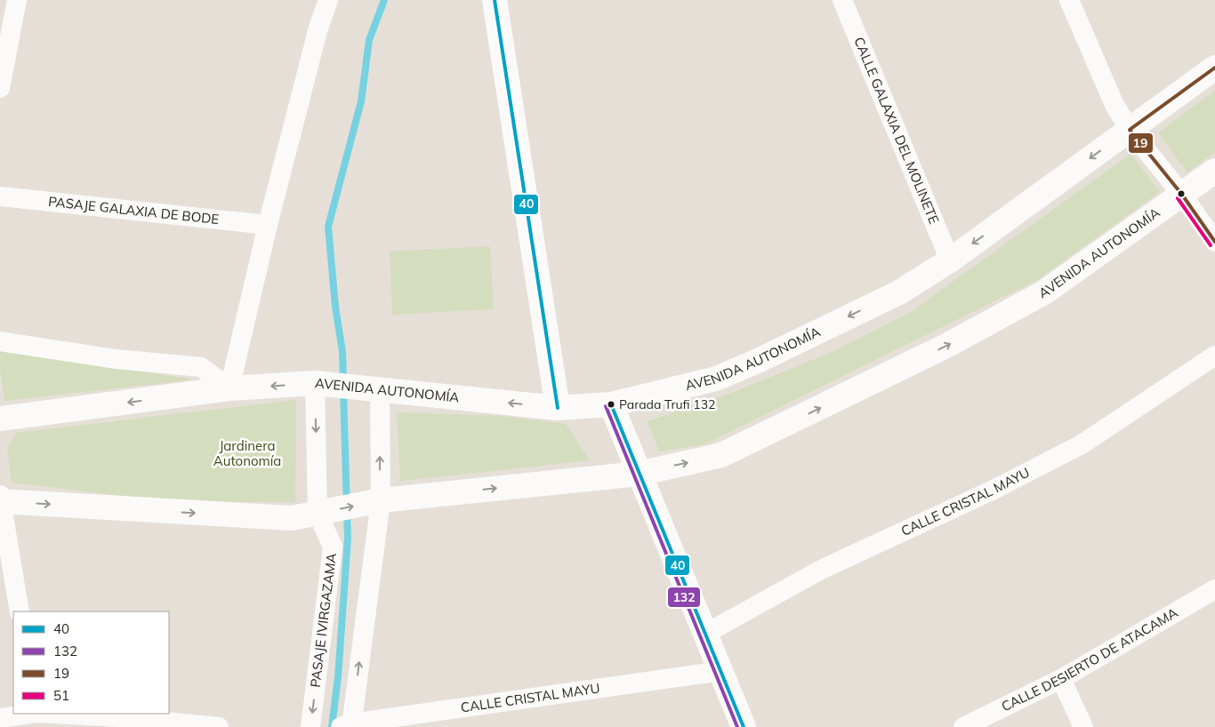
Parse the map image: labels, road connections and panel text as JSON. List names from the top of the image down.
{
  "streets": {
    "street": [
      "CALLE GALAXIA DEL MOLINETE",
      "PASAJE GALAXIA DE BODE",
      "AVENIDA AUTONOMÍA",
      "CALLE CRISTAL MAYU",
      "PASAJE IVIRGAZAMA",
      "CALLE DESIERTO DE ATACAMA"
    ]
  },
  "crossings": [
    ["CALLE GALAXIA DEL MOLINETE", "AVENIDA AUTONOMÍA"],
    ["AVENIDA AUTONOMÍA", "PASAJE IVIRGAZAMA"]
  ],
  "parks": ["Jardinera Autonomía"],
  "places": ["Parada Trufi 132"],
  "lines": [
    "transit line 40",
    "transit line 19",
    "transit line 51",
    "transit line 132"
  ],
  "legend": [
    "40",
    "132",
    "19",
    "51"
  ]
}
